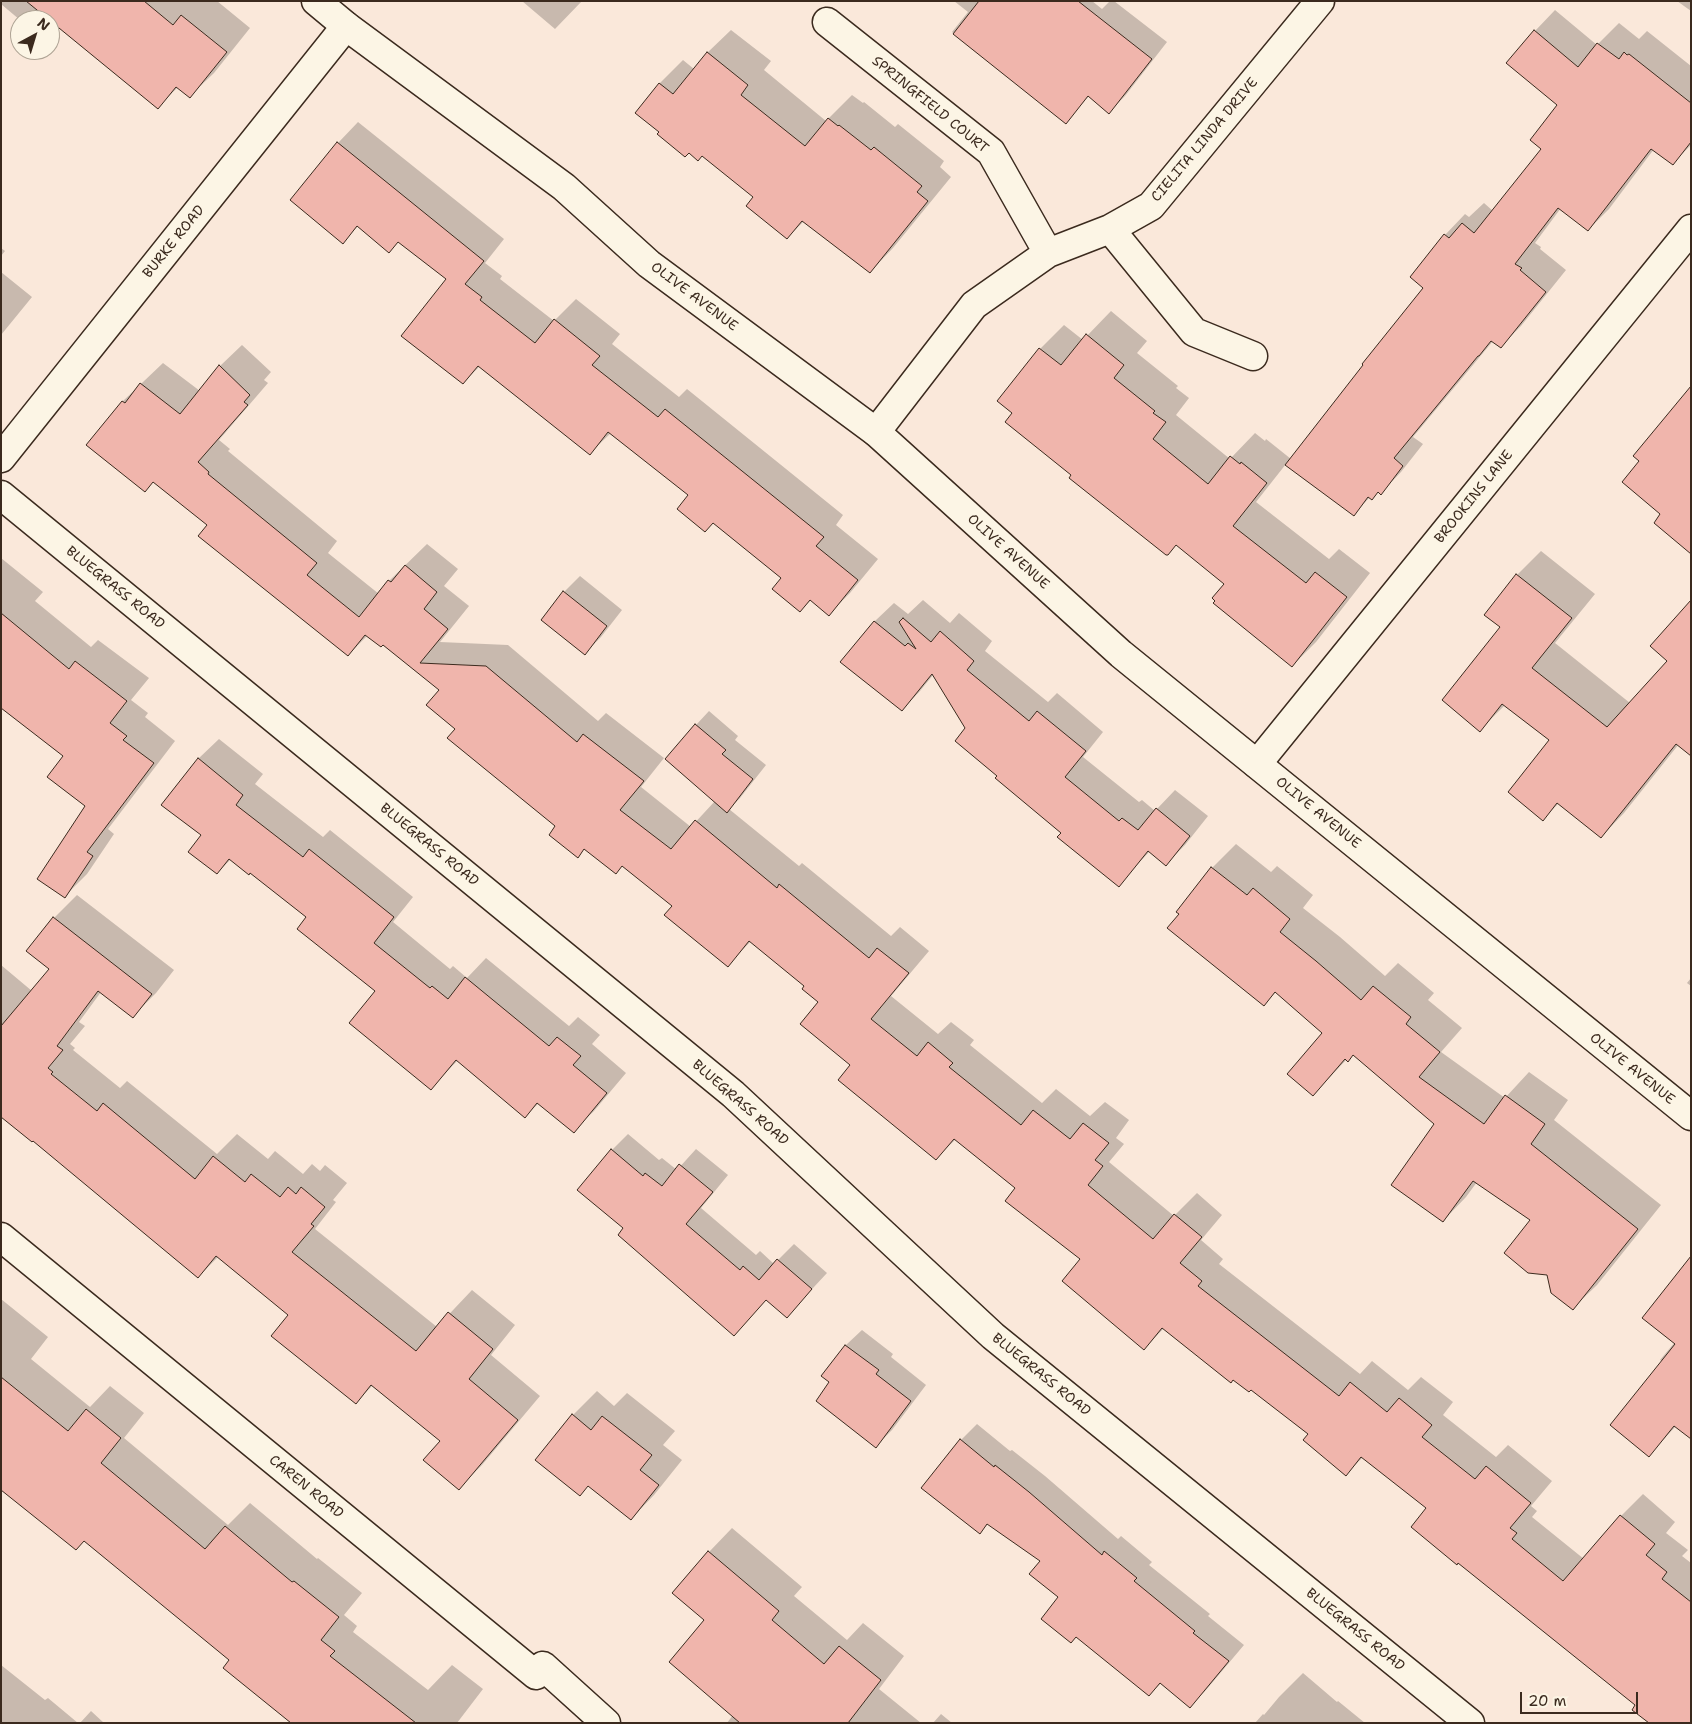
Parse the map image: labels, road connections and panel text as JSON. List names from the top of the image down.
{
  "streets": {
    "street": [
      "SPRINGFIELD COURT",
      "CIELITA LINDA DRIVE",
      "BURKE ROAD",
      "OLIVE AVENUE",
      "BROOKINS LANE",
      "BLUEGRASS ROAD",
      "CAREN ROAD"
    ]
  },
  "crossings": [
    ["SPRINGFIELD COURT", "CIELITA LINDA DRIVE"],
    ["CIELITA LINDA DRIVE", "OLIVE AVENUE"],
    ["BURKE ROAD", "OLIVE AVENUE"],
    ["OLIVE AVENUE", "BROOKINS LANE"]
  ],
  "scale_bar": "20 m",
  "north": "top right"
}
